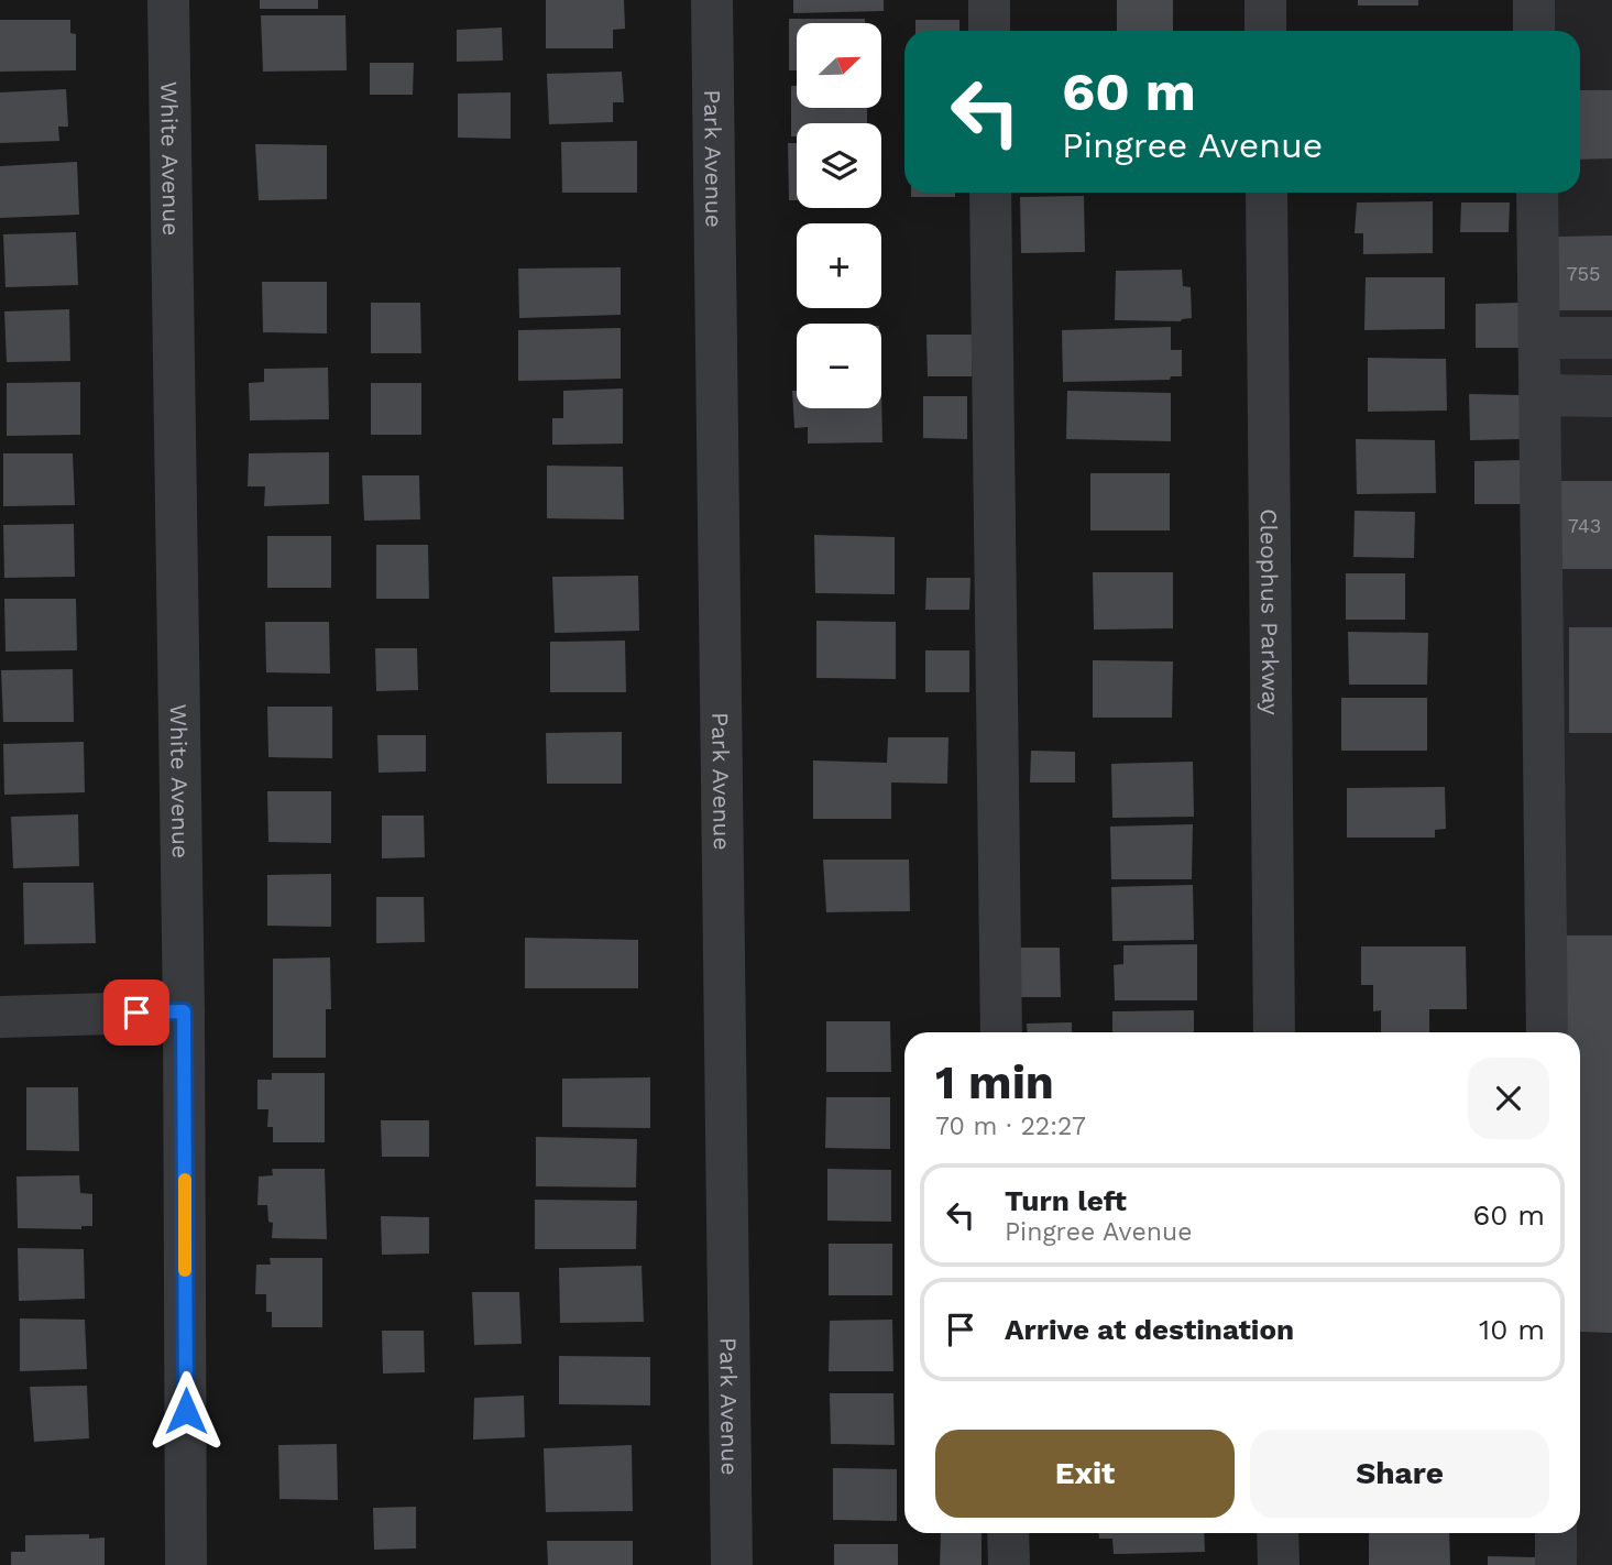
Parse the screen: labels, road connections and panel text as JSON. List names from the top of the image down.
{
  "streets": {
    "street": ["White Avenue", "Park Avenue", "Cleophus Parkway"]
  },
  "house_numbers": ["755", "743"],
  "north": "top right",
  "page": {
    "map_buttons": ["+", "−"],
    "turn": ["60 m", "Pingree Avenue"],
    "heading": ["1 min", "70 m · 22:27"],
    "list": [
      {
        "name": "Turn left",
        "note": "Pingree Avenue",
        "value": "60 m"
      },
      {
        "name": "Arrive at destination",
        "value": "10 m"
      }
    ],
    "buttons": ["Exit", "Share"]
  }
}
